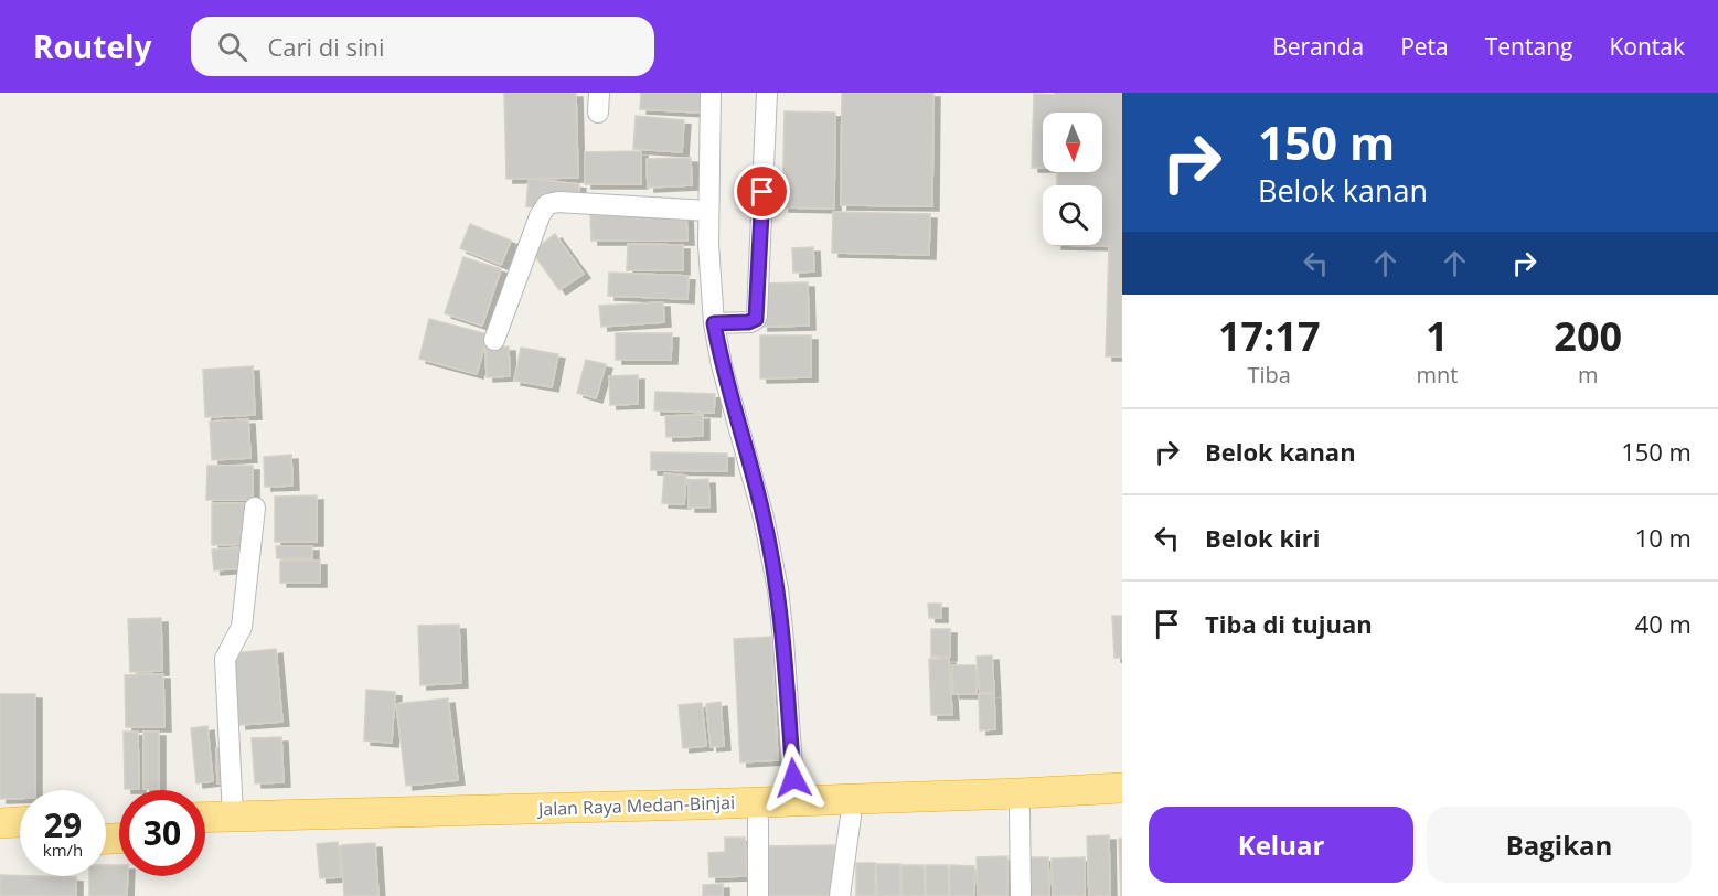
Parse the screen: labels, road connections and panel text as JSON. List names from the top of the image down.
{
  "streets": {
    "highway": ["Jalan Raya Medan-Binjai"]
  },
  "north": "bottom",
  "page": {
    "header": "Routely",
    "search": "Cari di sini",
    "nav": [
      "Beranda",
      "Peta",
      "Tentang",
      "Kontak"
    ],
    "turn": ["150 m", "Belok kanan"],
    "eta": [
      "17:17",
      "Tiba",
      "1",
      "mnt",
      "200",
      "m"
    ],
    "list": [
      {
        "name": "Belok kanan",
        "value": "150 m"
      },
      {
        "name": "Belok kiri",
        "value": "10 m"
      },
      {
        "name": "Tiba di tujuan",
        "value": "40 m"
      }
    ],
    "speed": "29 km/h",
    "limit": "30",
    "buttons": ["Keluar", "Bagikan"]
  }
}
